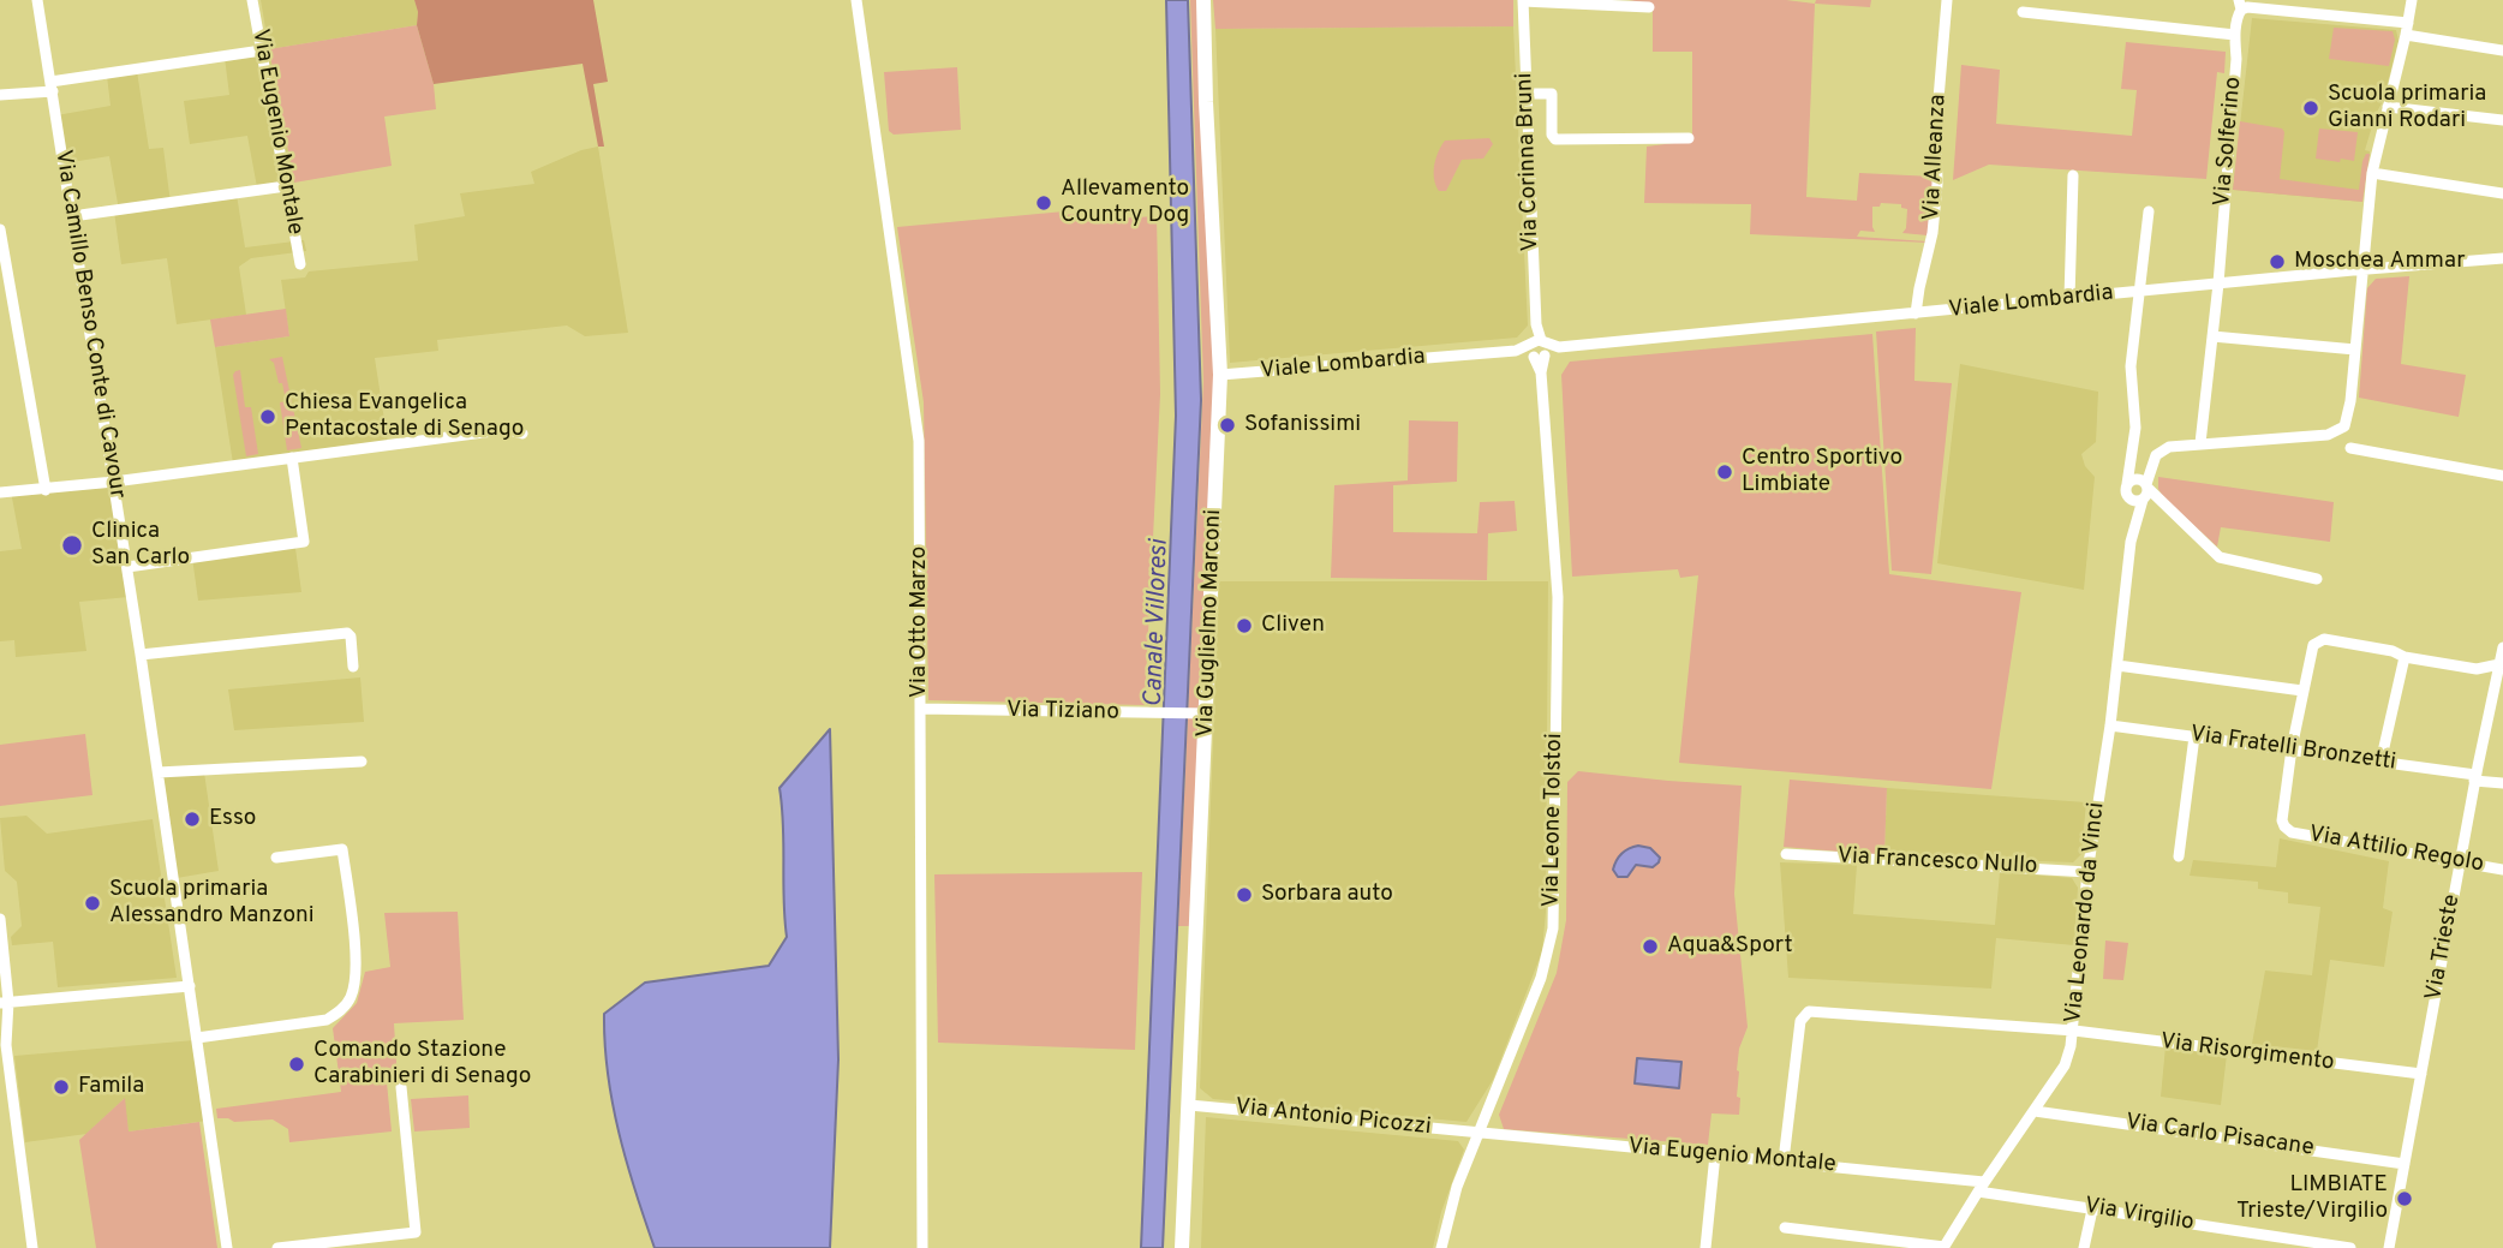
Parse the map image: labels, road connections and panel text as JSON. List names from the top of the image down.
{
  "streets": {
    "street": [
      "Via Eugenio Montale",
      "Via Solferino",
      "Via Alleanza",
      "Via Corinna Bruni",
      "Viale Lombardia",
      "Via Camillo Benso Conte di Cavour",
      "Via Otto Marzo",
      "Via Guglielmo Marconi",
      "Via Tiziano",
      "Via Fratelli Bronzetti",
      "Via Leone Tolstoi",
      "Via Attilio Regolo",
      "Via Francesco Nullo",
      "Via Leonardo da Vinci",
      "Via Trieste",
      "Via Risorgimento",
      "Via Antonio Picozzi",
      "Via Carlo Pisacane",
      "Via Virgilio"
    ]
  },
  "crossings": [
    ["Via Eugenio Montale", "Via Leone Tolstoi"],
    ["Via Eugenio Montale", "Via Leonardo da Vinci"],
    ["Via Eugenio Montale", "Via Risorgimento"],
    ["Via Eugenio Montale", "Via Antonio Picozzi"],
    ["Via Eugenio Montale", "Via Virgilio"],
    ["Via Solferino", "Viale Lombardia"],
    ["Via Solferino", "Via Leonardo da Vinci"],
    ["Via Alleanza", "Viale Lombardia"],
    ["Via Corinna Bruni", "Viale Lombardia"],
    ["Via Corinna Bruni", "Via Leone Tolstoi"],
    ["Viale Lombardia", "Via Guglielmo Marconi"],
    ["Viale Lombardia", "Via Leone Tolstoi"],
    ["Viale Lombardia", "Via Leonardo da Vinci"],
    ["Via Otto Marzo", "Via Tiziano"],
    ["Via Guglielmo Marconi", "Via Tiziano"],
    ["Via Guglielmo Marconi", "Via Antonio Picozzi"],
    ["Via Fratelli Bronzetti", "Via Attilio Regolo"],
    ["Via Fratelli Bronzetti", "Via Leonardo da Vinci"],
    ["Via Fratelli Bronzetti", "Via Trieste"],
    ["Via Leone Tolstoi", "Via Antonio Picozzi"],
    ["Via Attilio Regolo", "Via Trieste"],
    ["Via Francesco Nullo", "Via Leonardo da Vinci"],
    ["Via Leonardo da Vinci", "Via Risorgimento"],
    ["Via Leonardo da Vinci", "Via Carlo Pisacane"],
    ["Via Leonardo da Vinci", "Via Virgilio"],
    ["Via Trieste", "Via Risorgimento"],
    ["Via Trieste", "Via Carlo Pisacane"]
  ],
  "water": ["Canale Villoresi"],
  "places": [
    "Scuola primaria Gianni Rodari",
    "Allevamento Country Dog",
    "Moschea Ammar",
    "Chiesa Evangelica Pentacostale di Senago",
    "Sofanissimi",
    "Centro Sportivo Limbiate",
    "Clinica San Carlo",
    "Cliven",
    "Esso",
    "Sorbara auto",
    "Scuola primaria Alessandro Manzoni",
    "Aqua&Sport",
    "Comando Stazione Carabinieri di Senago",
    "Famila",
    "LIMBIATE Trieste/Virgilio"
  ]
}
